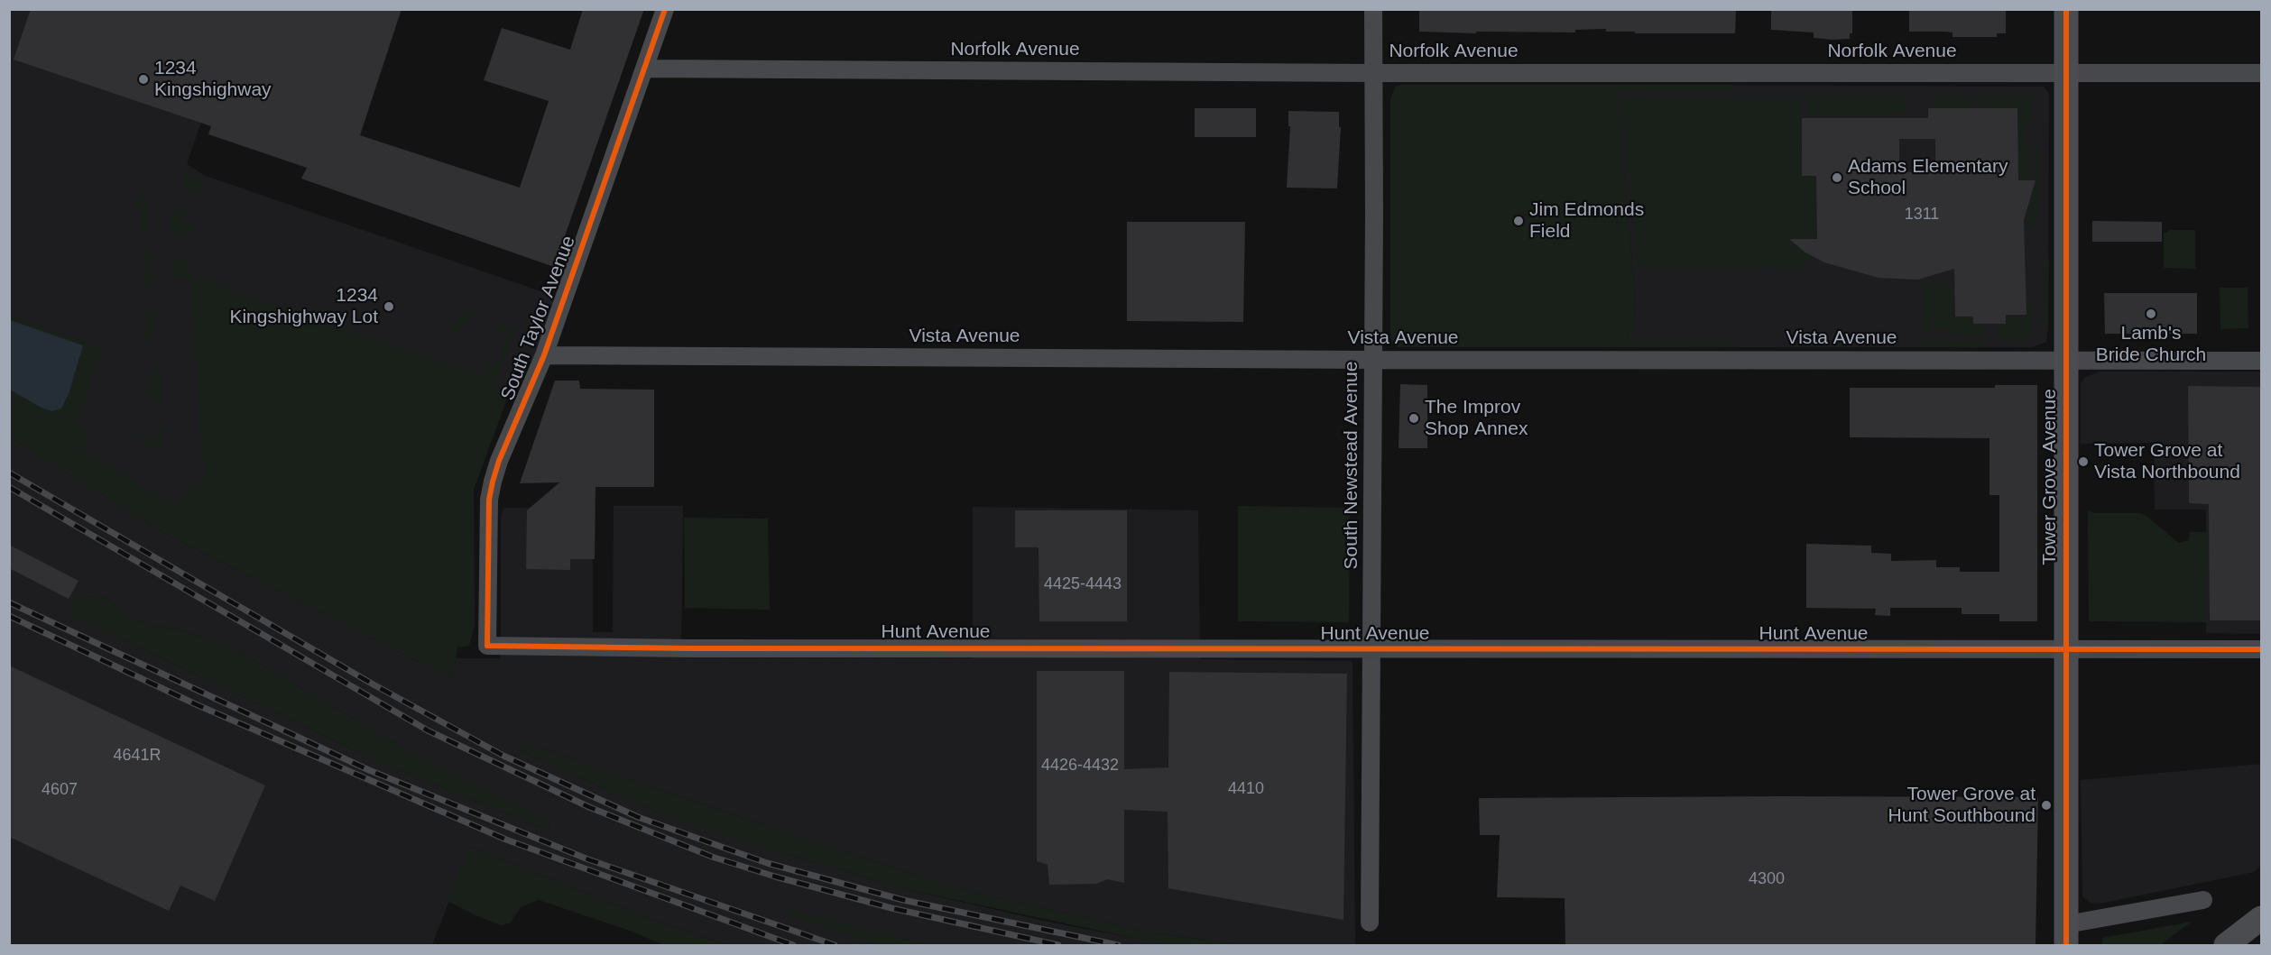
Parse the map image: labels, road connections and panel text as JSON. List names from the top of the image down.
{
  "streets": {
    "street": [
      "Norfolk Avenue",
      "South Taylor Avenue",
      "Vista Avenue",
      "South Newstead Avenue",
      "Tower Grove Avenue",
      "Hunt Avenue"
    ]
  },
  "crossings": [
    ["Norfolk Avenue", "South Taylor Avenue"],
    ["Norfolk Avenue", "South Newstead Avenue"],
    ["Norfolk Avenue", "Tower Grove Avenue"],
    ["South Taylor Avenue", "Vista Avenue"],
    ["South Taylor Avenue", "Hunt Avenue"],
    ["Vista Avenue", "South Newstead Avenue"],
    ["Vista Avenue", "Tower Grove Avenue"],
    ["South Newstead Avenue", "Hunt Avenue"],
    ["Tower Grove Avenue", "Hunt Avenue"]
  ],
  "places": [
    "1234 Kingshighway",
    "Adams Elementary School",
    "Jim Edmonds Field",
    "1234 Kingshighway Lot",
    "Lamb's Bride Church",
    "The Improv Shop Annex",
    "Tower Grove at Vista Northbound",
    "Tower Grove at Hunt Southbound"
  ],
  "house_numbers": [
    "1311",
    "4425-4443",
    "4641R",
    "4426-4432",
    "4410",
    "4607",
    "4300"
  ]
}
